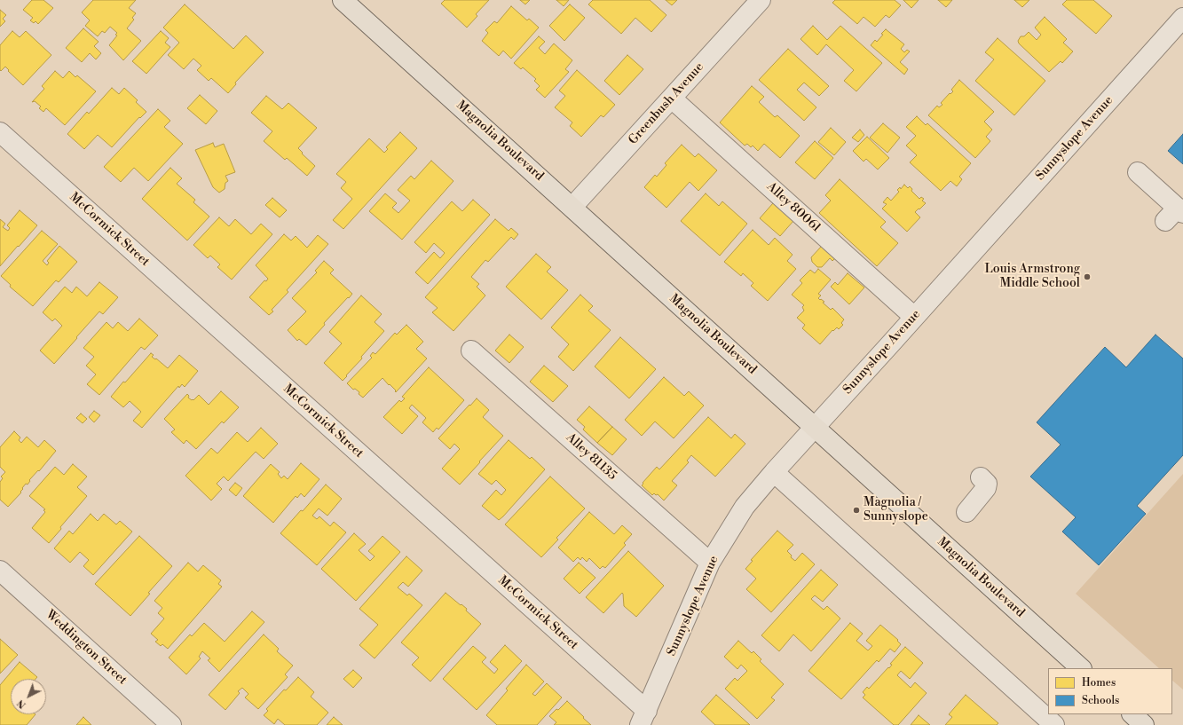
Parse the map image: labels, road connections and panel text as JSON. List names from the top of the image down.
{
  "streets": {
    "main road": ["Magnolia Boulevard"],
    "street": [
      "Greenbush Avenue",
      "Sunnyslope Avenue",
      "Alley 80061",
      "McCormick Street",
      "Alley 81135",
      "Weddington Street"
    ]
  },
  "crossings": [
    ["Greenbush Avenue", "Magnolia Boulevard"],
    ["Greenbush Avenue", "Alley 80061"],
    ["Sunnyslope Avenue", "Magnolia Boulevard"],
    ["Sunnyslope Avenue", "Alley 80061"],
    ["Sunnyslope Avenue", "McCormick Street"],
    ["Sunnyslope Avenue", "Alley 81135"]
  ],
  "places": ["Louis Armstrong Middle School", "Magnolia / Sunnyslope"],
  "legend": ["Homes", "Schools"],
  "north": "bottom left"
}
